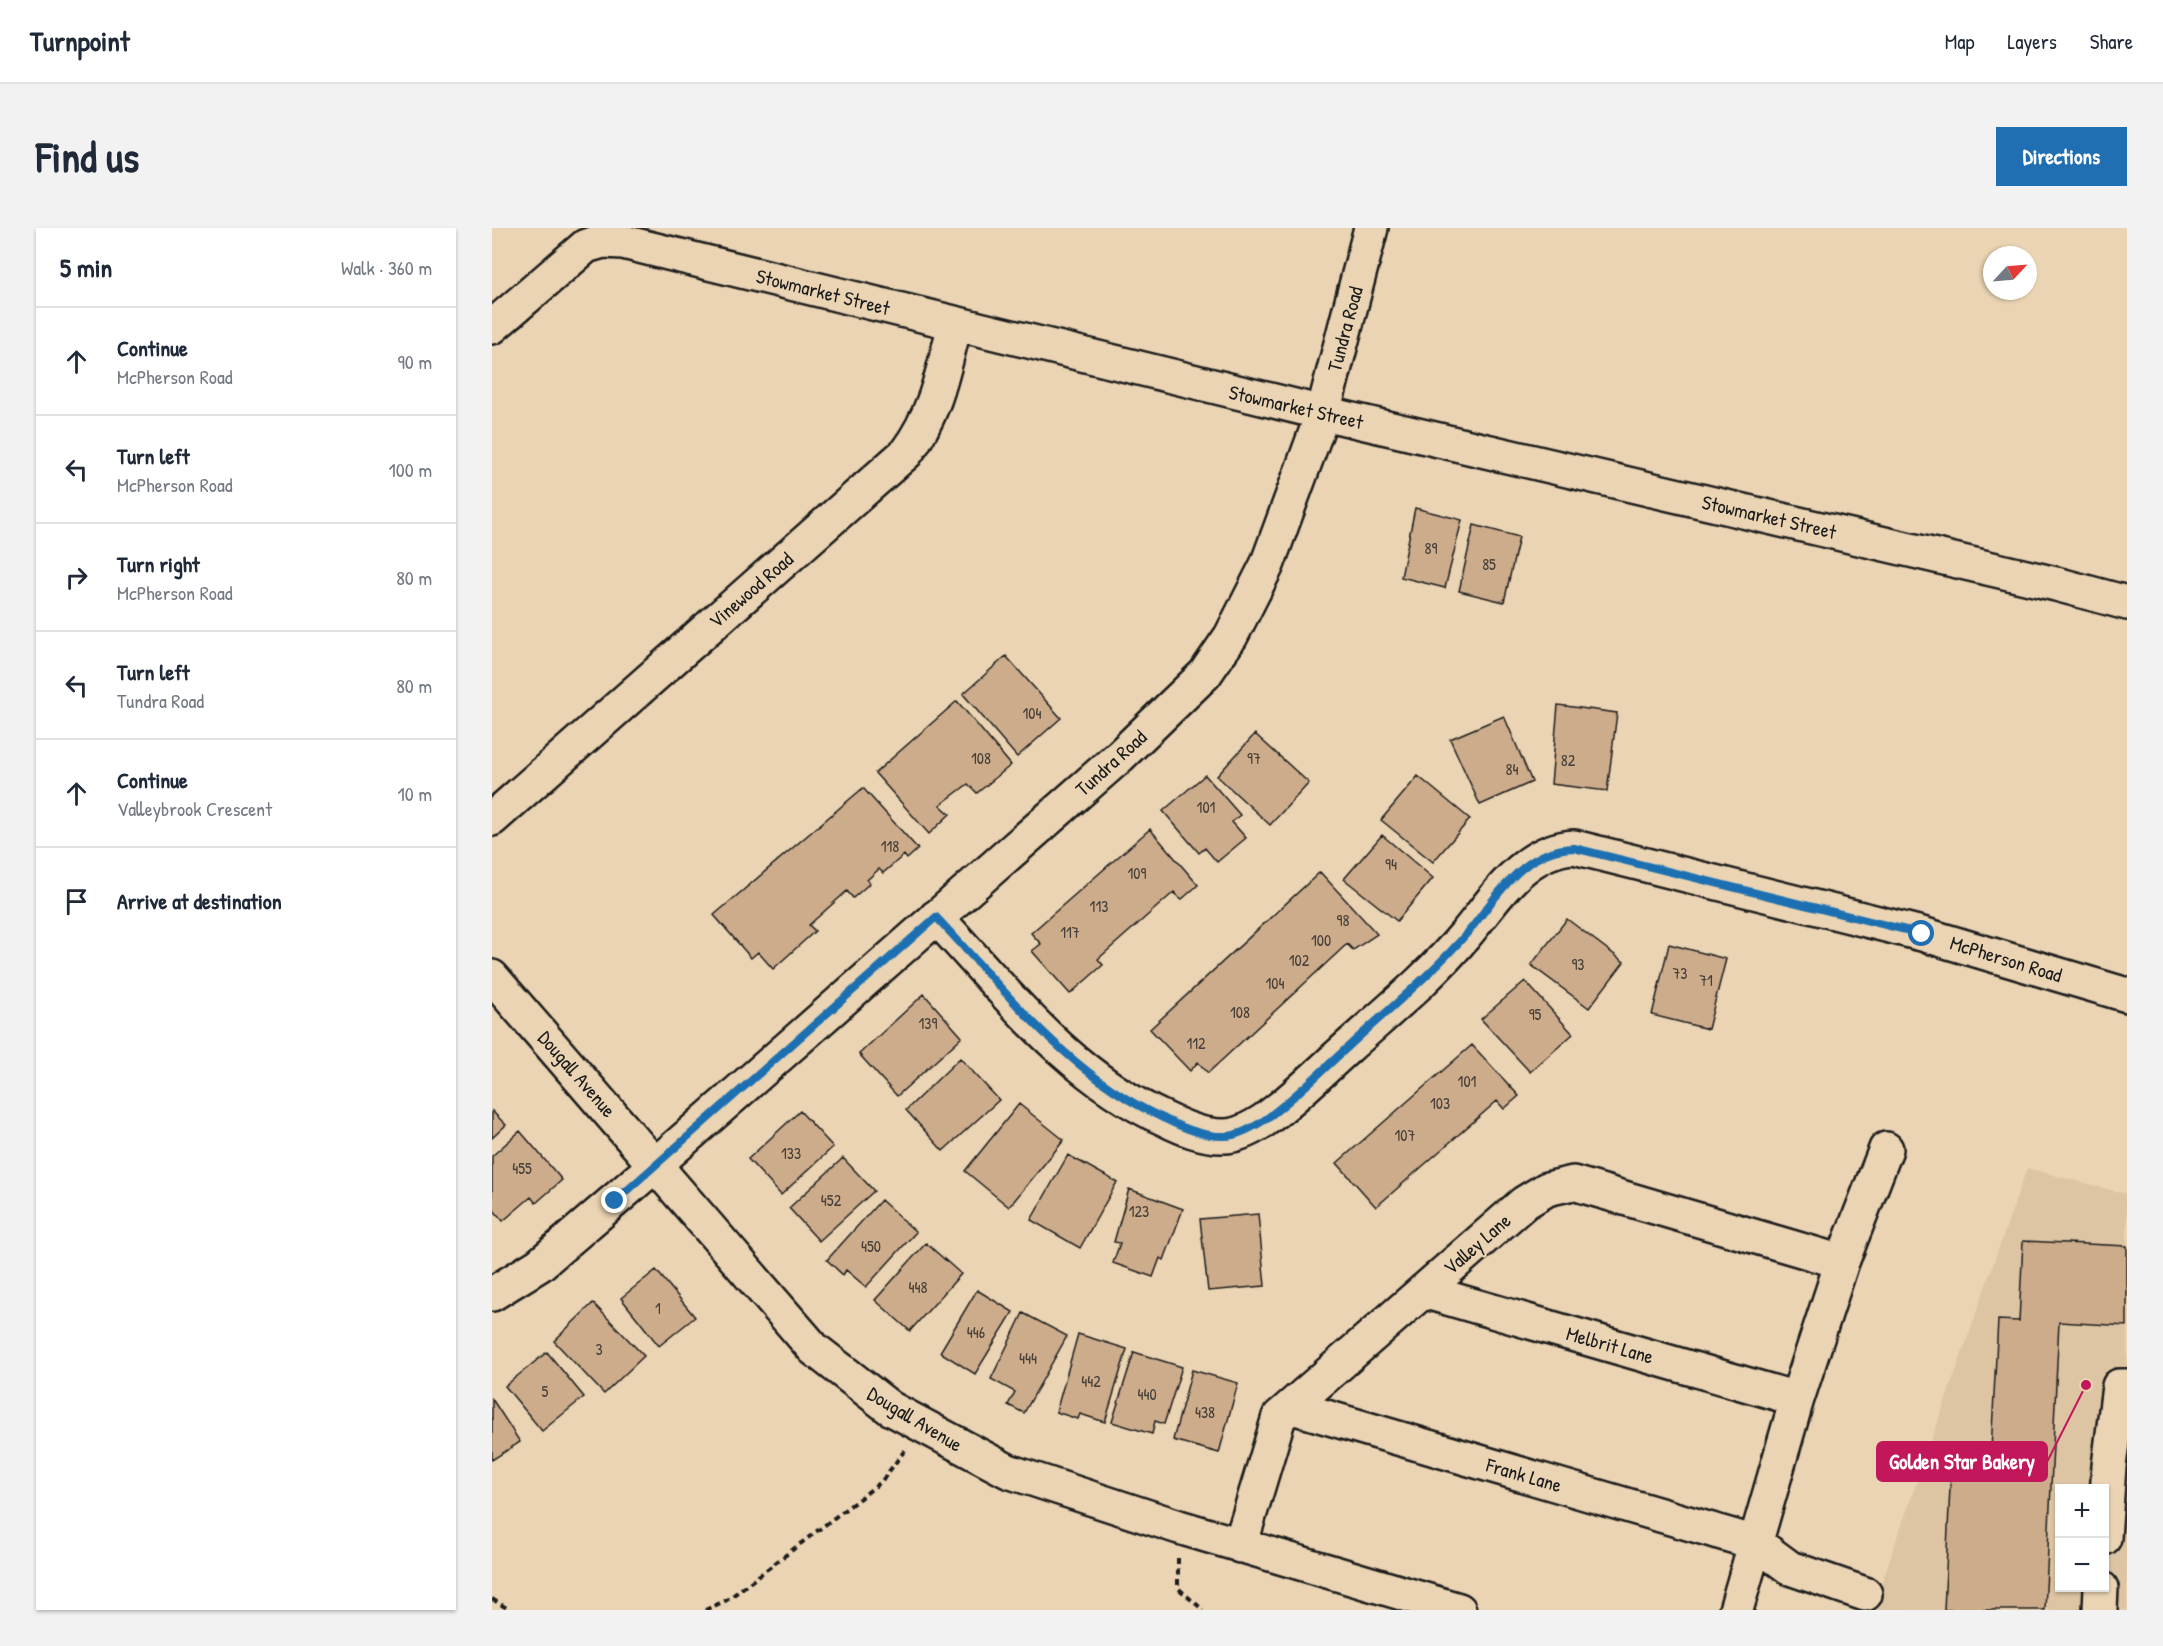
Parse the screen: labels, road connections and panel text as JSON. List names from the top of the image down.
{
  "streets": {
    "street": [
      "Stowmarket Street",
      "Tundra Road",
      "Vinewood Road",
      "McPherson Road",
      "Dougall Avenue",
      "Valley Lane",
      "Melbrit Lane",
      "Frank Lane"
    ]
  },
  "crossings": [
    ["Stowmarket Street", "Tundra Road"],
    ["Stowmarket Street", "Vinewood Road"],
    ["Tundra Road", "McPherson Road"],
    ["Tundra Road", "Dougall Avenue"],
    ["Dougall Avenue", "Valley Lane"],
    ["Valley Lane", "Melbrit Lane"],
    ["Valley Lane", "Frank Lane"]
  ],
  "places": ["Golden Star Bakery"],
  "house_numbers": [
    "89",
    "85",
    "104",
    "108",
    "97",
    "82",
    "84",
    "101",
    "118",
    "94",
    "109",
    "113",
    "98",
    "117",
    "100",
    "102",
    "93",
    "73",
    "71",
    "104",
    "108",
    "95",
    "139",
    "112",
    "101",
    "103",
    "107",
    "133",
    "455",
    "452",
    "123",
    "450",
    "448",
    "1",
    "446",
    "3",
    "444",
    "442",
    "5",
    "440",
    "438"
  ],
  "north": "top right",
  "page": {
    "header": "Turnpoint",
    "nav": ["Map", "Layers", "Share"],
    "buttons": "Directions",
    "title": "Find us",
    "heading": ["5 min", "Walk · 360 m"],
    "list": [
      ["Continue", "McPherson Road", "90 m"],
      ["Turn left", "McPherson Road", "100 m"],
      ["Turn right", "McPherson Road", "80 m"],
      ["Turn left", "Tundra Road", "80 m"],
      ["Continue", "Valleybrook Crescent", "10 m"],
      "Arrive at destination"
    ],
    "map_buttons": ["+", "−"]
  }
}
